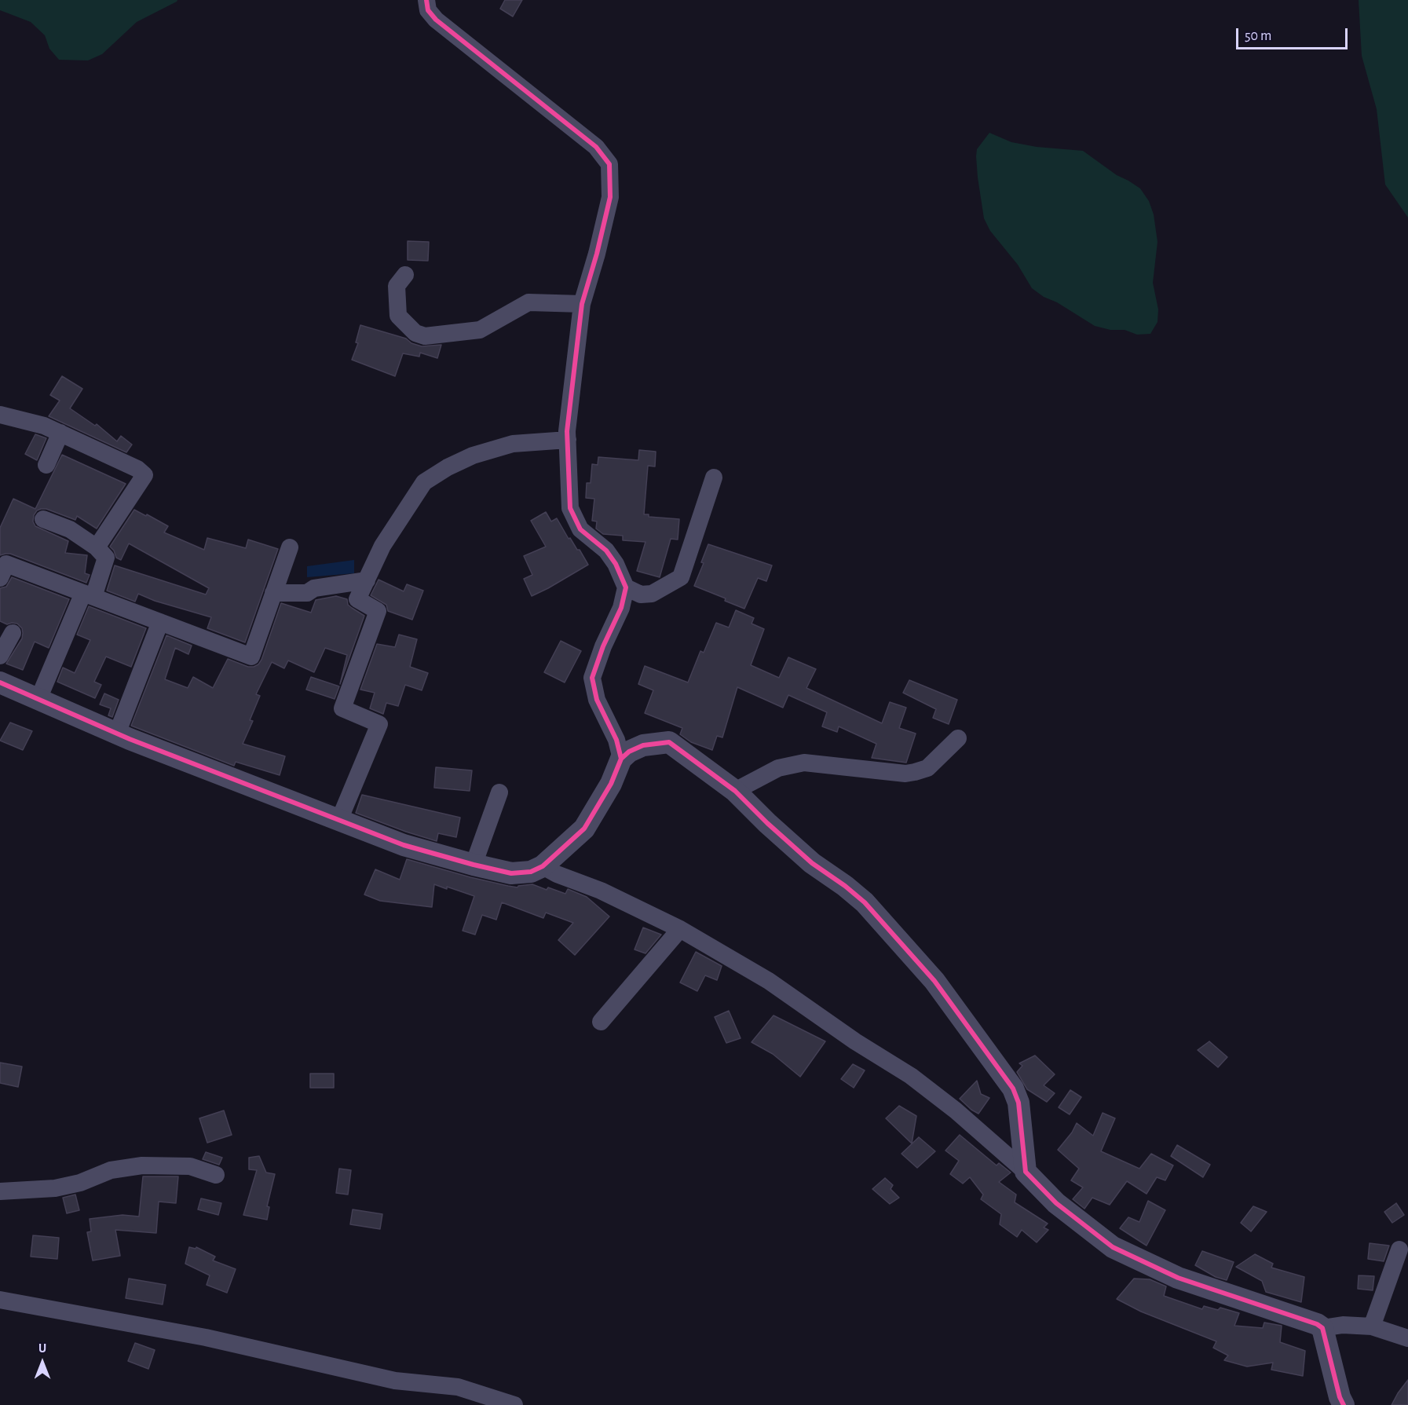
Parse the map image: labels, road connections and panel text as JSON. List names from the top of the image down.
{
  "scale_bar": "50 m",
  "north": "top"
}
